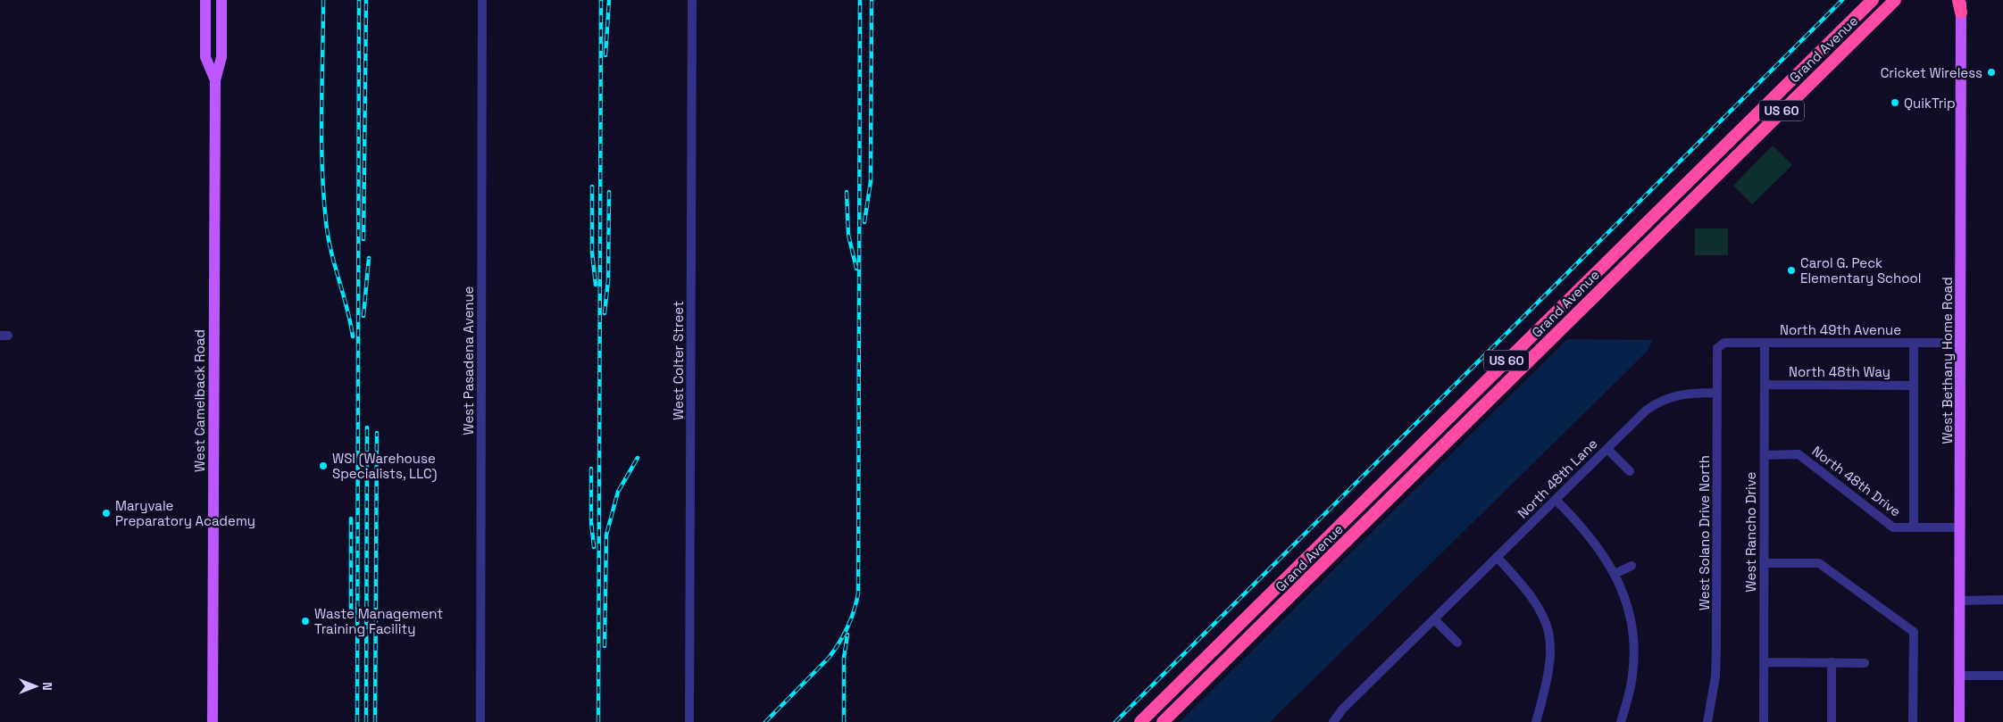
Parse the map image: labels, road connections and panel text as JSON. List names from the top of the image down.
{
  "streets": {
    "highway": ["Grand Avenue", "US 60"],
    "main road": ["West Bethany Home Road", "West Camelback Road"],
    "street": [
      "North 49th Avenue",
      "West Pasadena Avenue",
      "West Colter Street",
      "North 48th Way",
      "North 48th Lane",
      "North 48th Drive",
      "West Rancho Drive",
      "West Solano Drive North"
    ]
  },
  "crossings": [
    ["North 49th Avenue", "West Bethany Home Road"],
    ["North 49th Avenue", "West Rancho Drive"],
    ["North 49th Avenue", "West Solano Drive North"],
    ["West Bethany Home Road", "North 48th Drive"],
    ["North 48th Way", "West Rancho Drive"],
    ["North 48th Lane", "West Solano Drive North"],
    ["North 48th Drive", "West Rancho Drive"]
  ],
  "places": [
    "Cricket Wireless",
    "QuikTrip",
    "Carol G. Peck Elementary School",
    "WSI (Warehouse Specialists, LLC)",
    "Maryvale Preparatory Academy",
    "Waste Management Training Facility"
  ],
  "north": "right"
}
